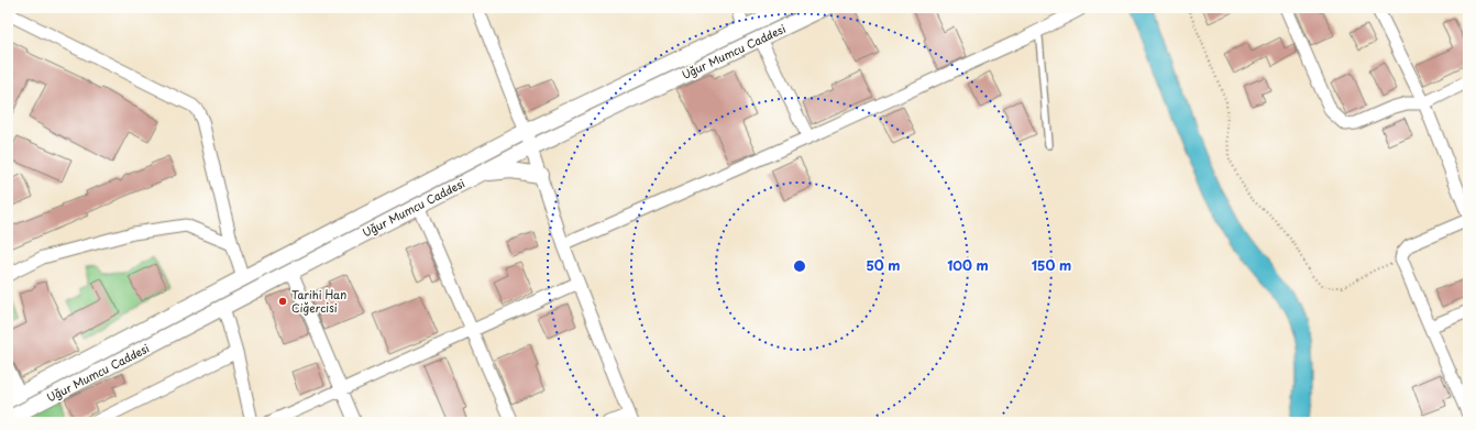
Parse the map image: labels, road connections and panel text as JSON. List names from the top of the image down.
{
  "streets": {
    "street": ["Uğur Mumcu Caddesi"]
  },
  "places": ["Tarihi Han Ciğercisi"],
  "rings": ["50 m", "100 m", "150 m"]
}
